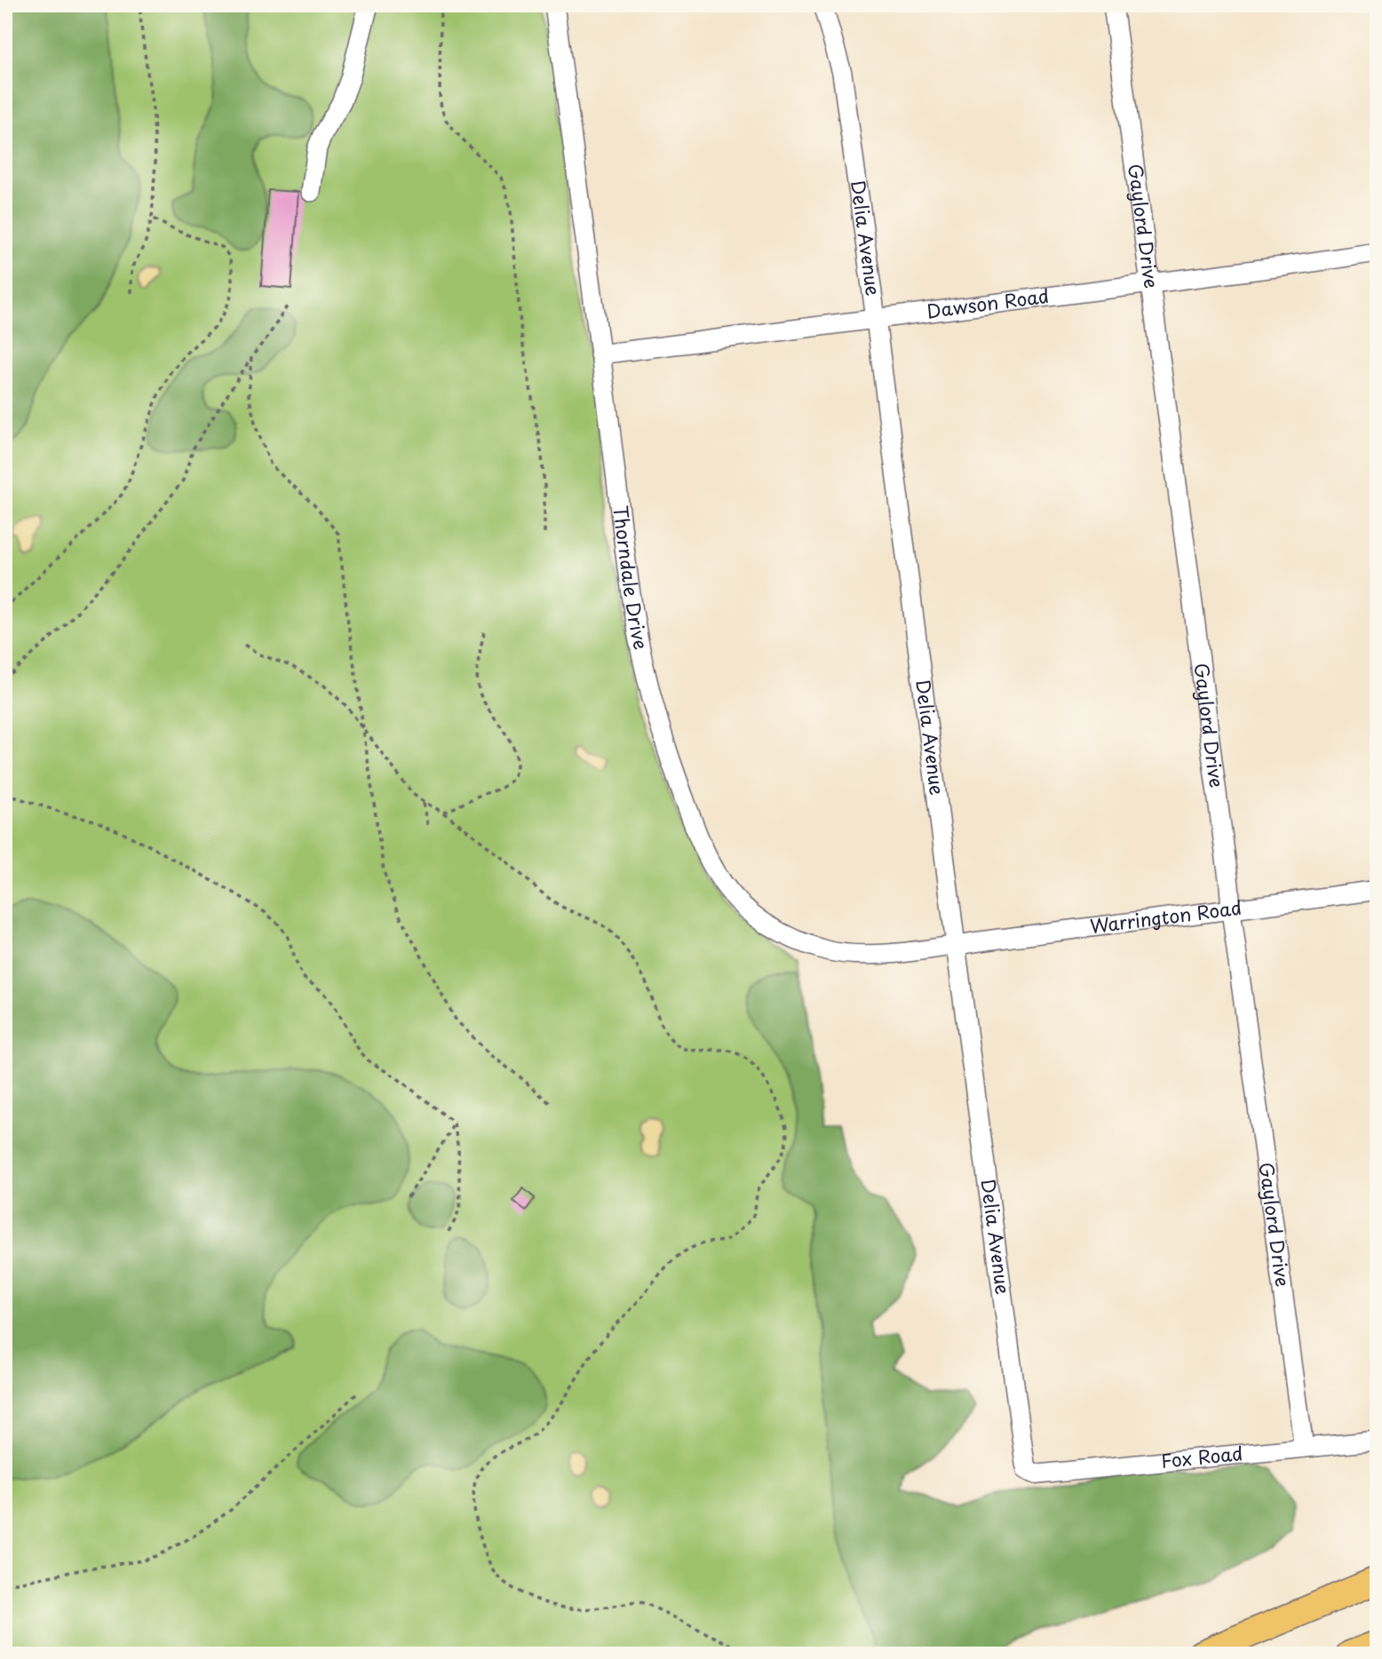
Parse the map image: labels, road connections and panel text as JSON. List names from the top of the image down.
{
  "streets": {
    "street": [
      "Gaylord Drive",
      "Delia Avenue",
      "Dawson Road",
      "Thorndale Drive",
      "Warrington Road",
      "Fox Road"
    ]
  },
  "crossings": [
    ["Gaylord Drive", "Dawson Road"],
    ["Gaylord Drive", "Warrington Road"],
    ["Gaylord Drive", "Fox Road"],
    ["Delia Avenue", "Dawson Road"],
    ["Delia Avenue", "Thorndale Drive"],
    ["Delia Avenue", "Warrington Road"],
    ["Delia Avenue", "Fox Road"],
    ["Dawson Road", "Thorndale Drive"],
    ["Thorndale Drive", "Warrington Road"]
  ]
}
